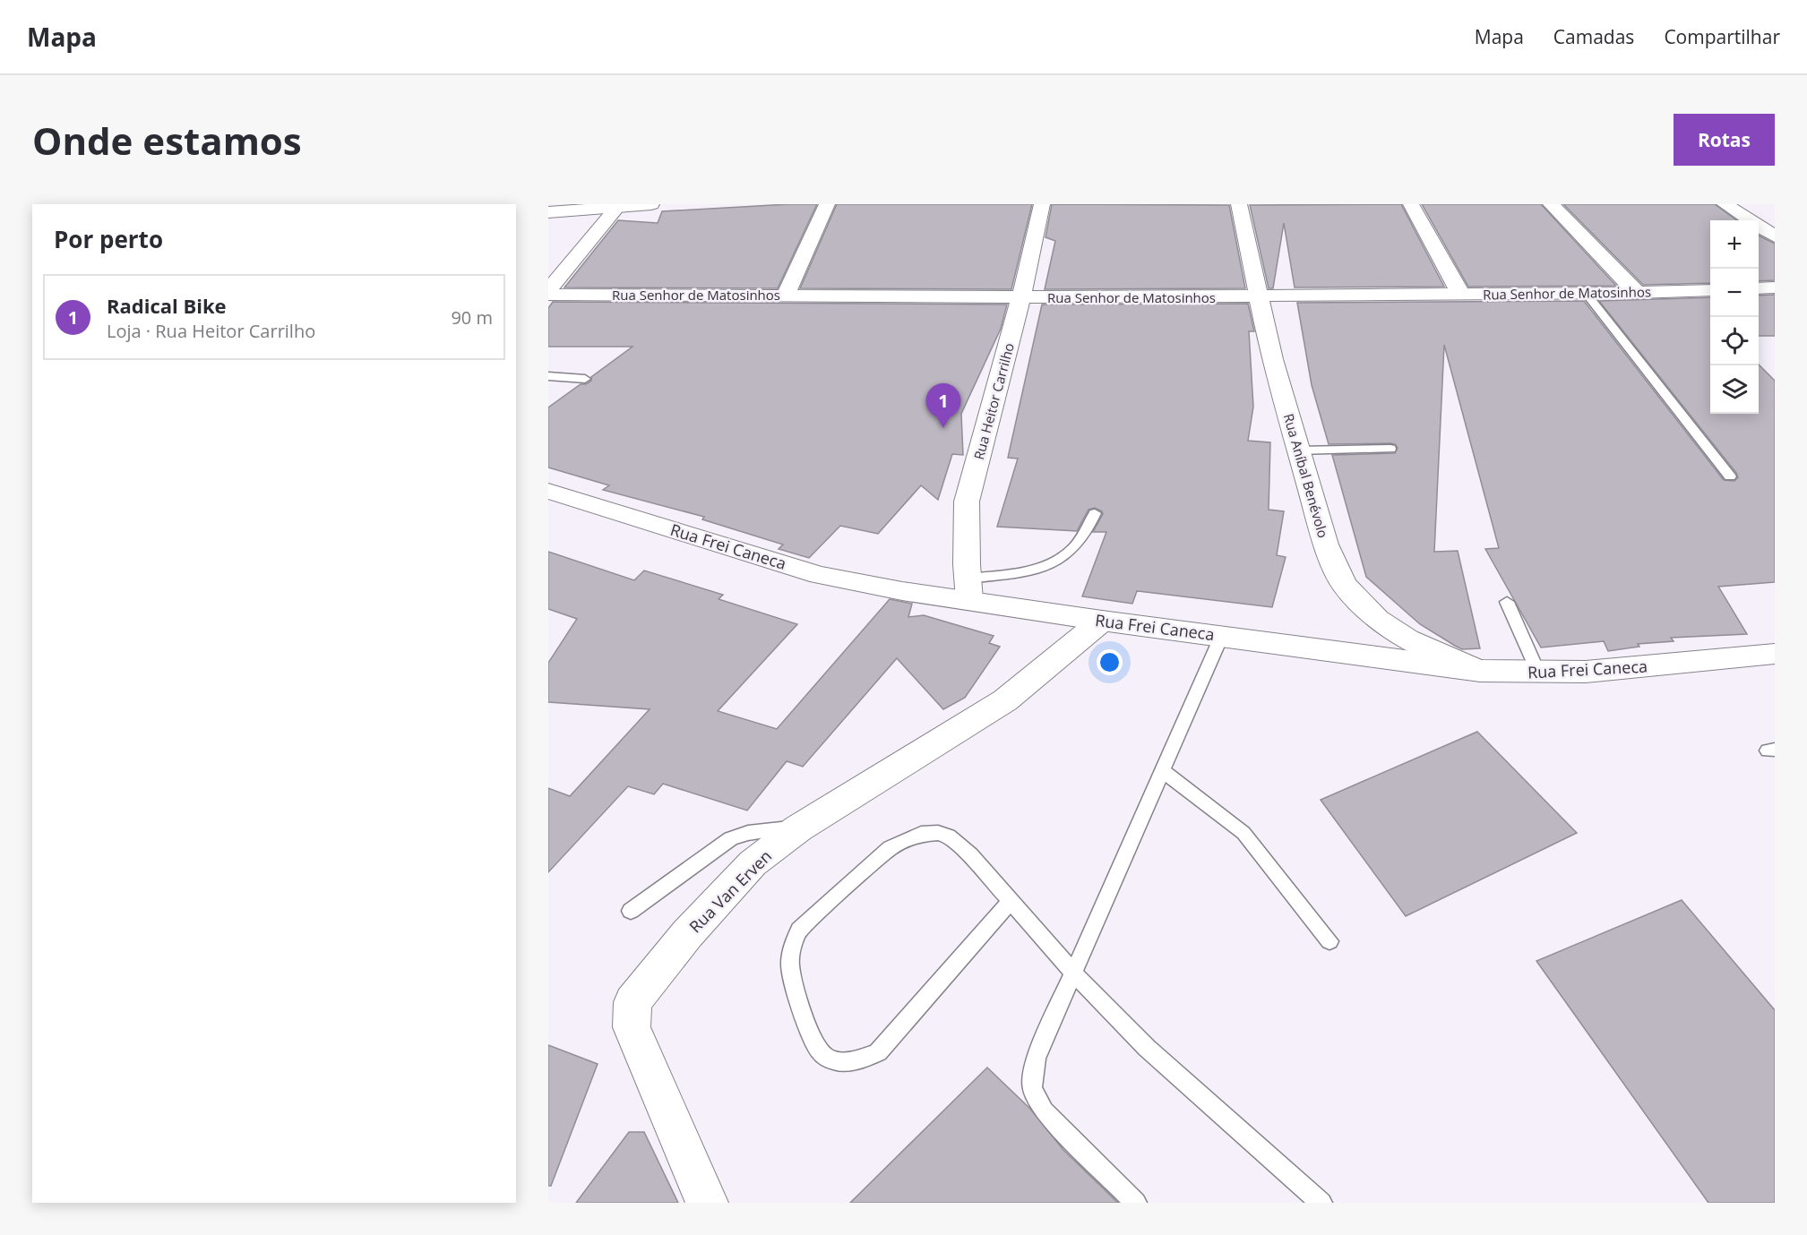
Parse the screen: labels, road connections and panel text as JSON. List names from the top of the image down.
{
  "streets": {
    "street": [
      "Rua Senhor de Matosinhos",
      "Rua Heitor Carrilho",
      "Rua Aníbal Benévolo",
      "Rua Frei Caneca",
      "Rua Van Erven"
    ]
  },
  "crossings": [
    ["Rua Senhor de Matosinhos", "Rua Heitor Carrilho"],
    ["Rua Senhor de Matosinhos", "Rua Aníbal Benévolo"],
    ["Rua Heitor Carrilho", "Rua Frei Caneca"],
    ["Rua Aníbal Benévolo", "Rua Frei Caneca"],
    ["Rua Frei Caneca", "Rua Van Erven"]
  ],
  "page": {
    "header": "Mapa",
    "nav": ["Mapa", "Camadas", "Compartilhar"],
    "buttons": "Rotas",
    "title": "Onde estamos",
    "heading": "Por perto",
    "map_buttons": ["+", "−"],
    "list": [
      {
        "mark": "1",
        "name": "Radical Bike",
        "note": "Loja · Rua Heitor Carrilho",
        "value": "90 m"
      }
    ],
    "pins": "1"
  }
}
